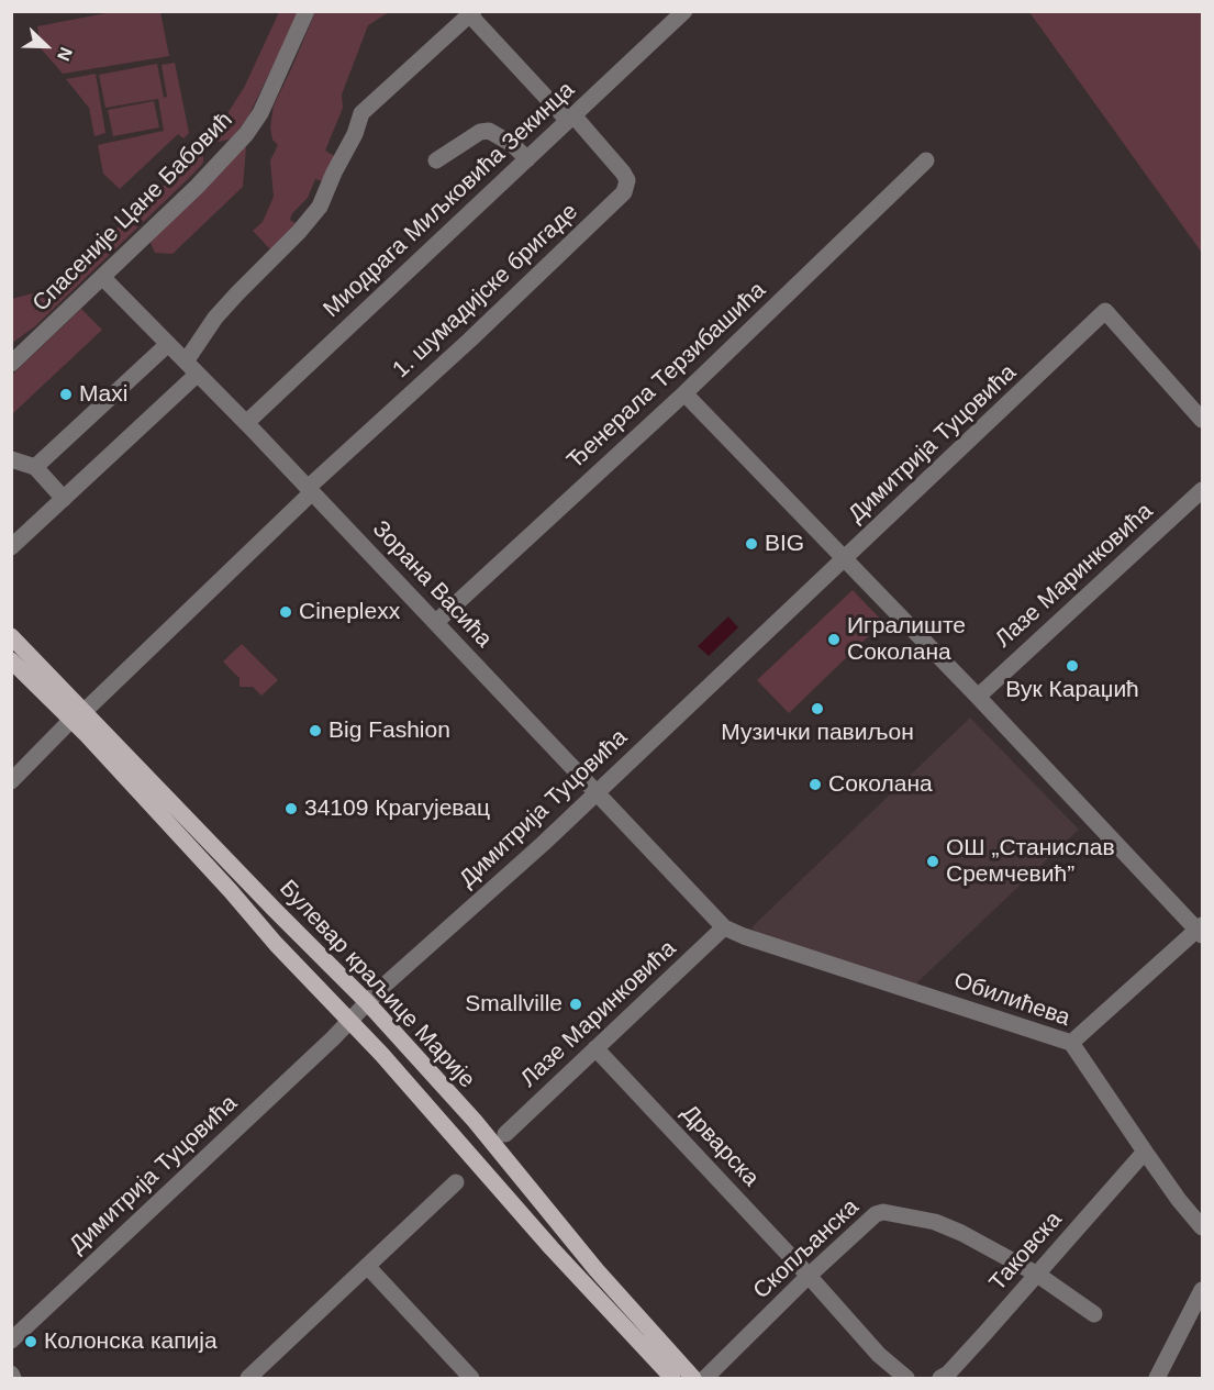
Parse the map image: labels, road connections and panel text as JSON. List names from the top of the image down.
{
  "streets": {
    "main road": ["Булевар краљице Марије"],
    "street": [
      "Миодрага Миљковића Зекинца",
      "Спасеније Цане Бабовић",
      "1. шумадијске бригаде",
      "Ђенерала Терзибашића",
      "Димитрија Туцовића",
      "Лазе Маринковића",
      "Зорана Васића",
      "Обилићева",
      "Дрварска",
      "Скопљанска",
      "Таковска"
    ]
  },
  "crossings": [
    ["Миодрага Миљковића Зекинца", "1. шумадијске бригаде"],
    ["Миодрага Миљковића Зекинца", "Зорана Васића"],
    ["Спасеније Цане Бабовић", "Зорана Васића"],
    ["1. шумадијске бригаде", "Зорана Васића"],
    ["1. шумадијске бригаде", "Булевар краљице Марије"],
    ["Ђенерала Терзибашића", "Зорана Васића"],
    ["Димитрија Туцовића", "Зорана Васића"],
    ["Димитрија Туцовића", "Булевар краљице Марије"],
    ["Лазе Маринковића", "Зорана Васића"],
    ["Лазе Маринковића", "Обилићева"],
    ["Лазе Маринковића", "Дрварска"],
    ["Зорана Васића", "Обилићева"],
    ["Обилићева", "Таковска"],
    ["Дрварска", "Скопљанска"],
    ["Скопљанска", "Таковска"]
  ],
  "places": [
    "Maxi",
    "BIG",
    "Cineplexx",
    "Игралиште Соколана",
    "Вук Караџић",
    "Музички павиљон",
    "Big Fashion",
    "Соколана",
    "34109 Крагујевац",
    "ОШ „Станислав Сремчевић”",
    "Smallville",
    "Колонска капија"
  ],
  "north": "bottom right"
}
